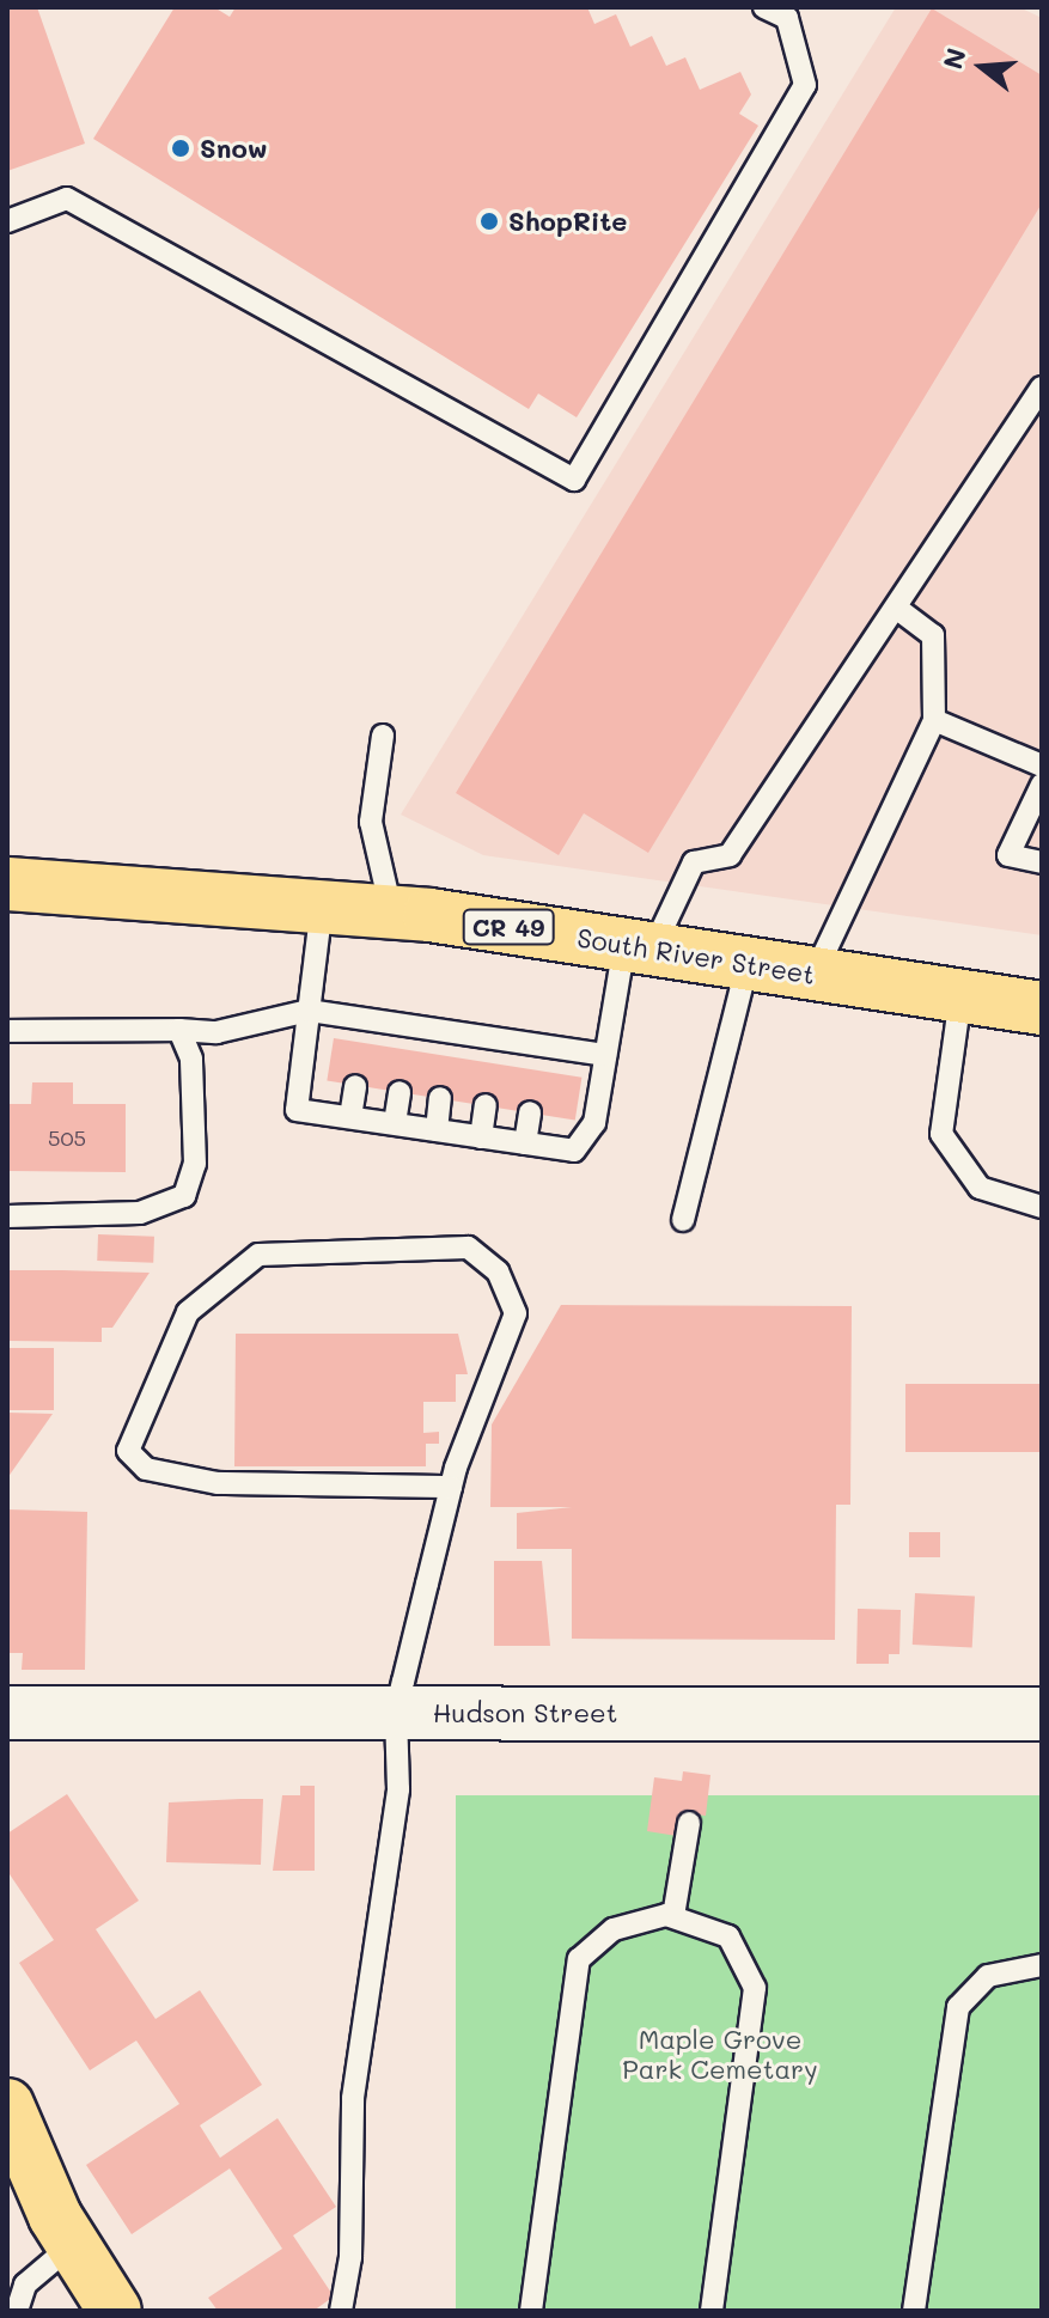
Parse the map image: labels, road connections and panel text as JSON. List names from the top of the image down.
{
  "streets": {
    "main road": ["CR 49", "South River Street", "Hudson Street"]
  },
  "parks": ["Maple Grove Park Cemetary"],
  "places": ["Snow", "ShopRite"],
  "house_numbers": ["505"],
  "north": "left"
}
